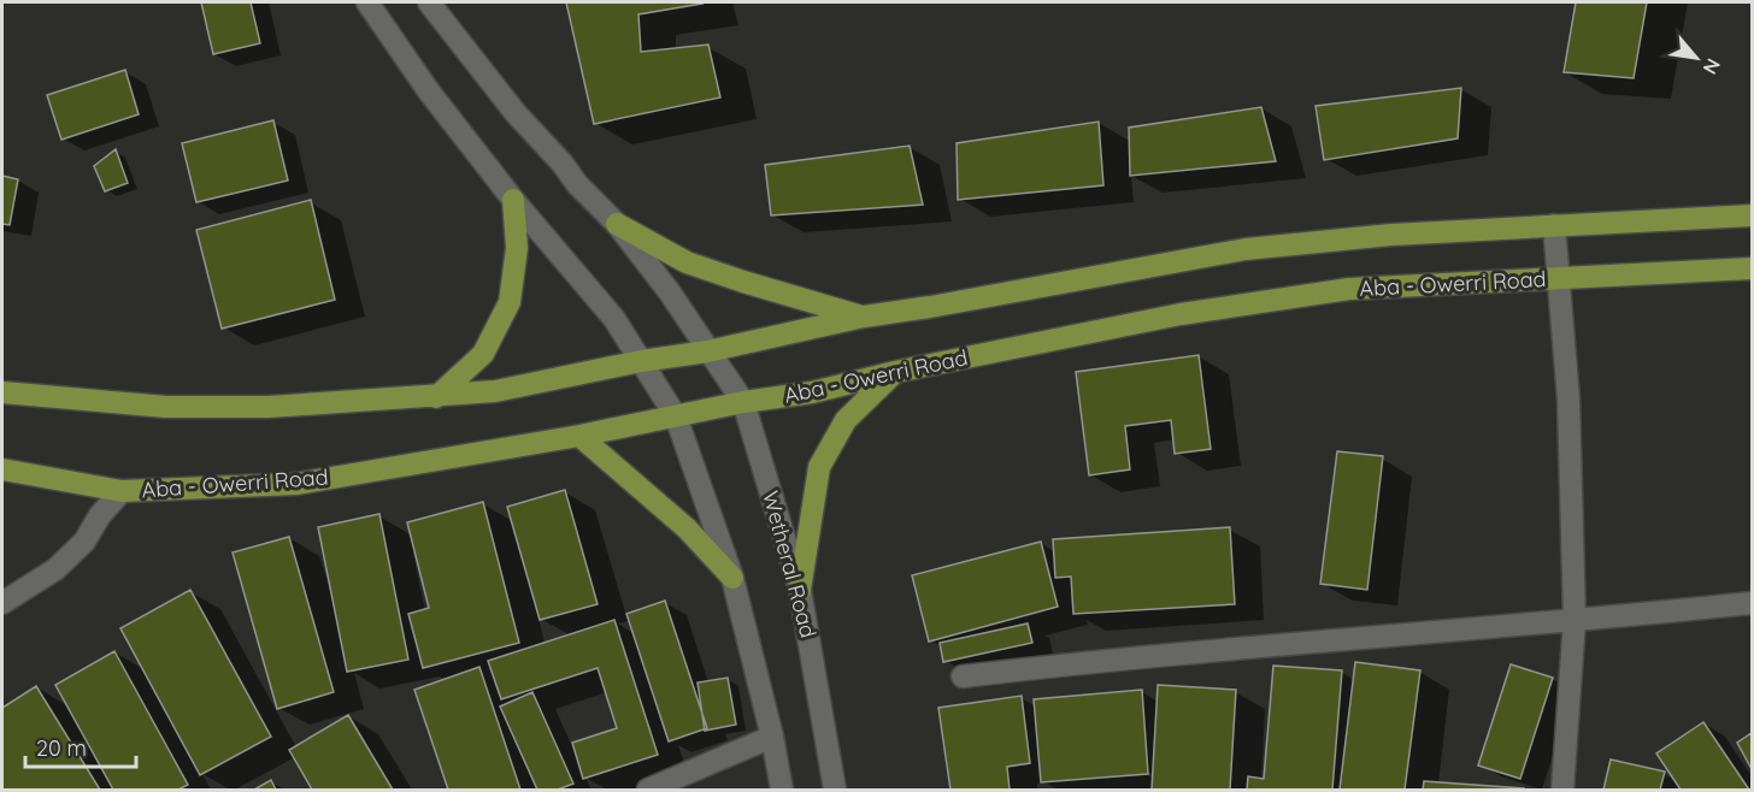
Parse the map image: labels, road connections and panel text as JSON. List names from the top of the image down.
{
  "streets": {
    "highway": ["Aba - Owerri Road"],
    "main road": ["Wetheral Road"]
  },
  "crossings": [
    ["Aba - Owerri Road", "Wetheral Road"]
  ],
  "scale_bar": "20 m",
  "north": "bottom right"
}
